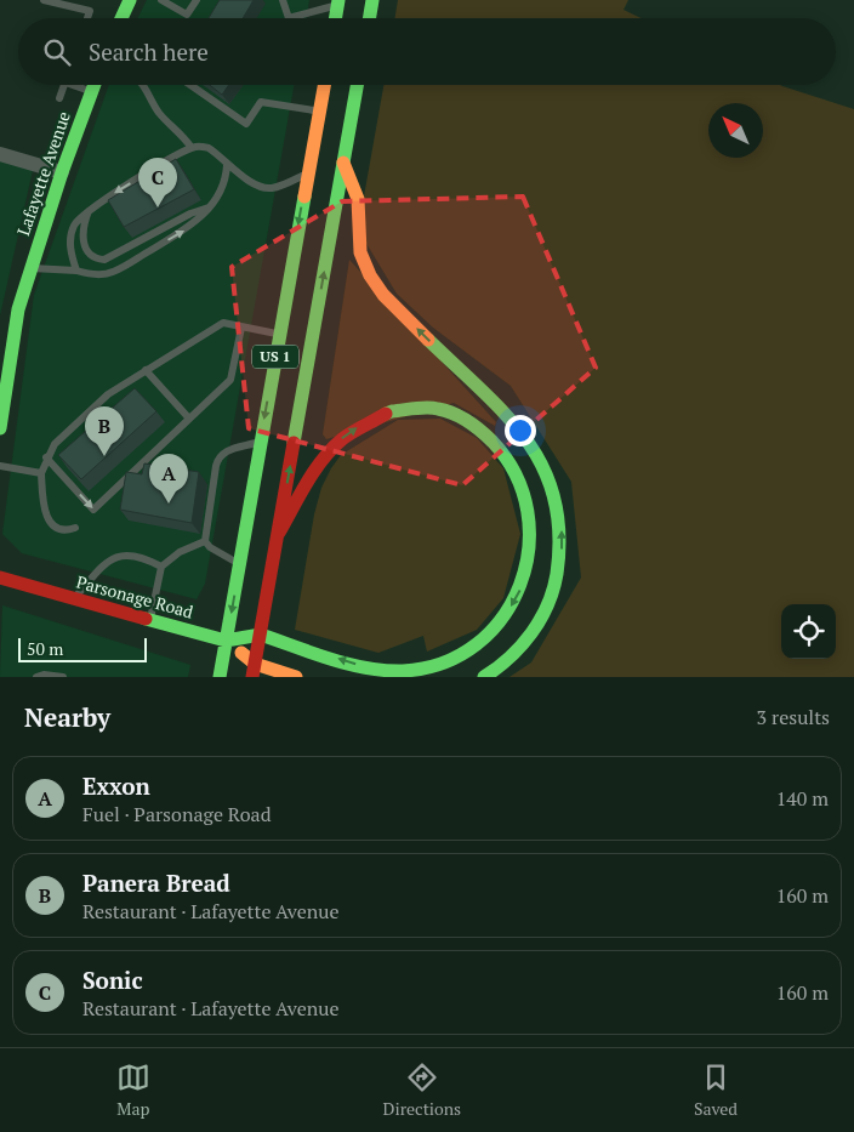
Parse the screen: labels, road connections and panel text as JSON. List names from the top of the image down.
{
  "streets": {
    "main road": ["Lafayette Avenue", "US 1", "Parsonage Road"]
  },
  "crossings": [
    ["US 1", "Parsonage Road"]
  ],
  "scale_bar": "50 m",
  "north": "top left",
  "page": {
    "search": "Search here",
    "pins": ["C", "B", "A"],
    "scale": "50 m",
    "heading": ["Nearby", "3 results"],
    "list": [
      {
        "mark": "A",
        "name": "Exxon",
        "note": "Fuel · Parsonage Road",
        "value": "140 m"
      },
      {
        "mark": "B",
        "name": "Panera Bread",
        "note": "Restaurant · Lafayette Avenue",
        "value": "160 m"
      },
      {
        "mark": "C",
        "name": "Sonic",
        "note": "Restaurant · Lafayette Avenue",
        "value": "160 m"
      }
    ],
    "nav": ["Map", "Directions", "Saved"]
  }
}
